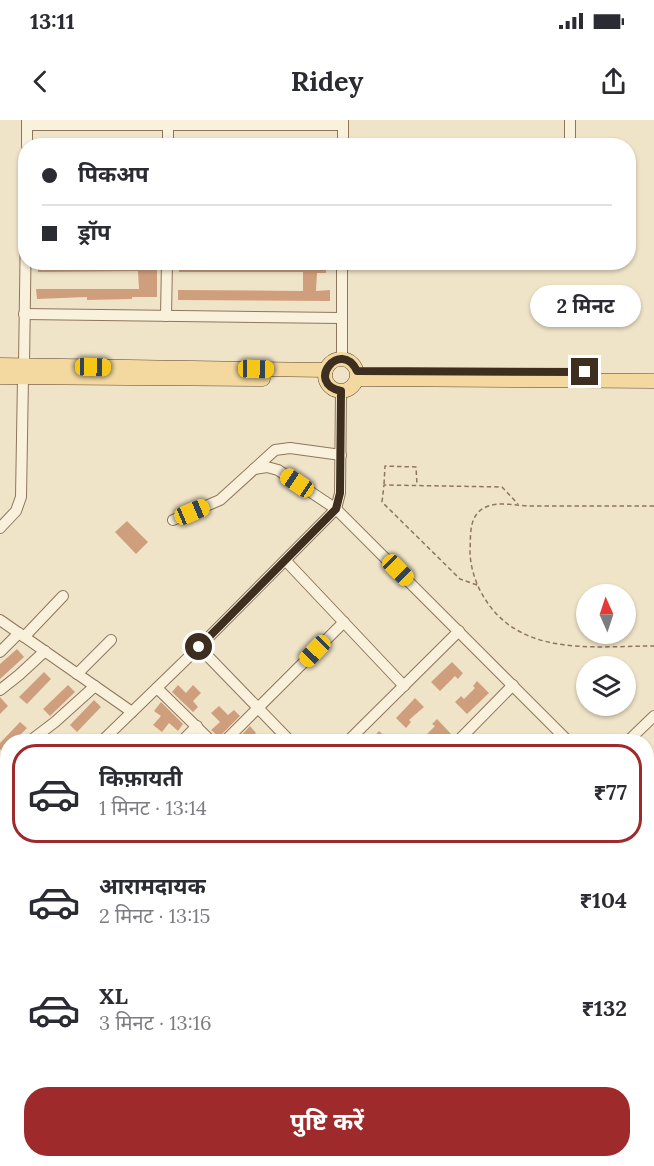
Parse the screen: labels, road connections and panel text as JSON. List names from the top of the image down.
{
  "north": "top",
  "page": {
    "status": "13:11",
    "header": "Ridey",
    "banner": ["पिकअप", "ड्रॉप"],
    "bubble": "2 मिनट",
    "list": [
      {
        "name": "किफ़ायती",
        "note": "1 मिनट · 13:14",
        "value": "₹77"
      },
      {
        "name": "आरामदायक",
        "note": "2 मिनट · 13:15",
        "value": "₹104"
      },
      {
        "name": "XL",
        "note": "3 मिनट · 13:16",
        "value": "₹132"
      }
    ],
    "buttons": "पुष्टि करें"
  }
}
